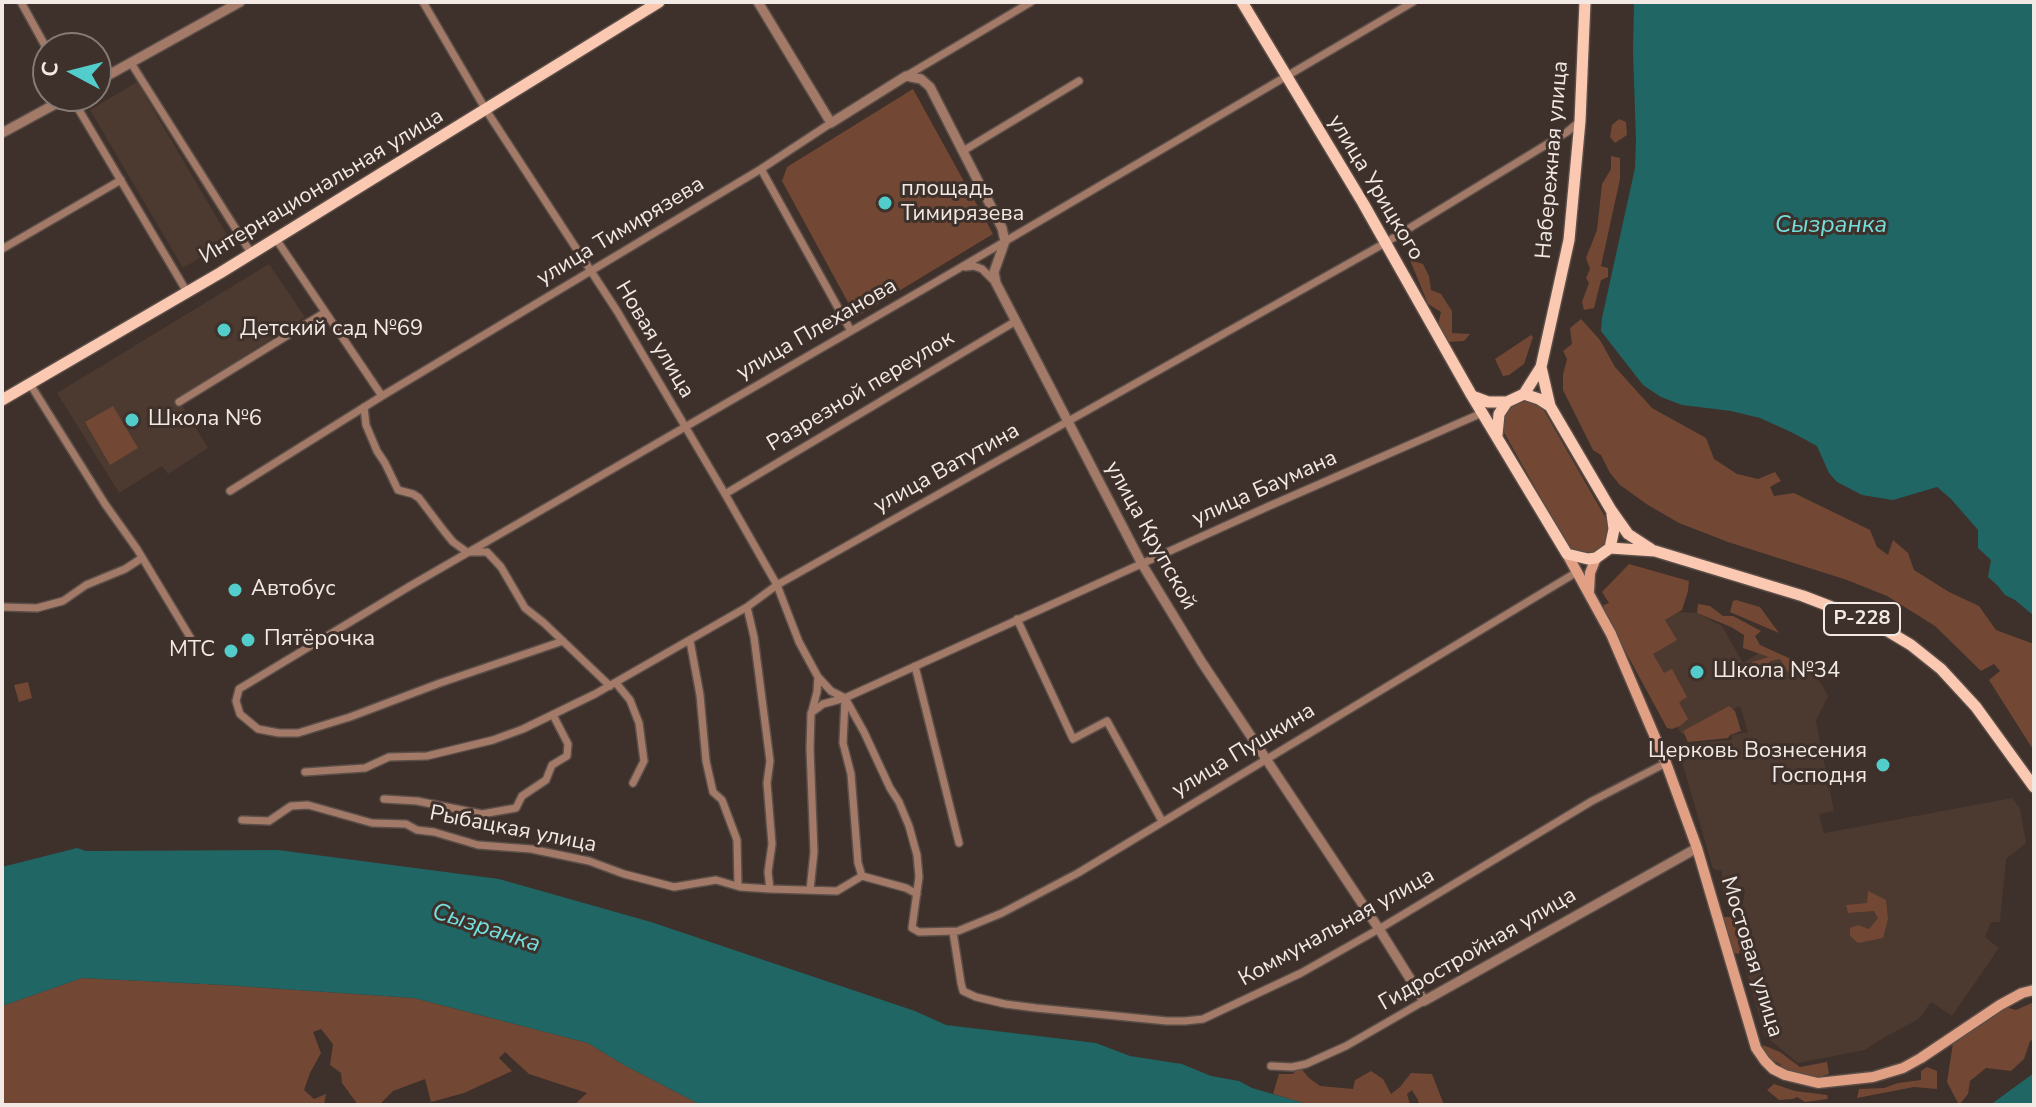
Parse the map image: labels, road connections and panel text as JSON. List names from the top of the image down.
{
  "streets": {
    "main road": [
      "Набережная улица",
      "Интернациональная улица",
      "улица Урицкого",
      "Р-228",
      "Мостовая улица"
    ],
    "street": [
      "улица Тимирязева",
      "улица Плеханова",
      "Новая улица",
      "Разрезной переулок",
      "улица Ватутина",
      "улица Баумана",
      "улица Крупской",
      "улица Пушкина",
      "Рыбацкая улица",
      "Коммунальная улица",
      "Гидростройная улица"
    ]
  },
  "crossings": [
    ["Набережная улица", "улица Ватутина"],
    ["Интернациональная улица", "Новая улица"],
    ["улица Урицкого", "улица Плеханова"],
    ["улица Урицкого", "улица Ватутина"],
    ["улица Урицкого", "улица Баумана"],
    ["улица Тимирязева", "Новая улица"],
    ["улица Плеханова", "Новая улица"],
    ["Новая улица", "Разрезной переулок"],
    ["Новая улица", "улица Ватутина"],
    ["Новая улица", "улица Баумана"],
    ["Разрезной переулок", "улица Крупской"],
    ["улица Ватутина", "улица Крупской"],
    ["улица Баумана", "улица Крупской"],
    ["улица Крупской", "улица Пушкина"],
    ["улица Крупской", "Коммунальная улица"],
    ["улица Крупской", "Гидростройная улица"],
    ["улица Пушкина", "Коммунальная улица"],
    ["Коммунальная улица", "Мостовая улица"],
    ["Гидростройная улица", "Мостовая улица"]
  ],
  "water": ["Сызранка"],
  "places": [
    "площадь Тимирязева",
    "Детский сад №69",
    "Школа №6",
    "Автобус",
    "Пятёрочка",
    "МТС",
    "Школа №34",
    "Церковь Вознесения Господня"
  ],
  "north": "left"
}
